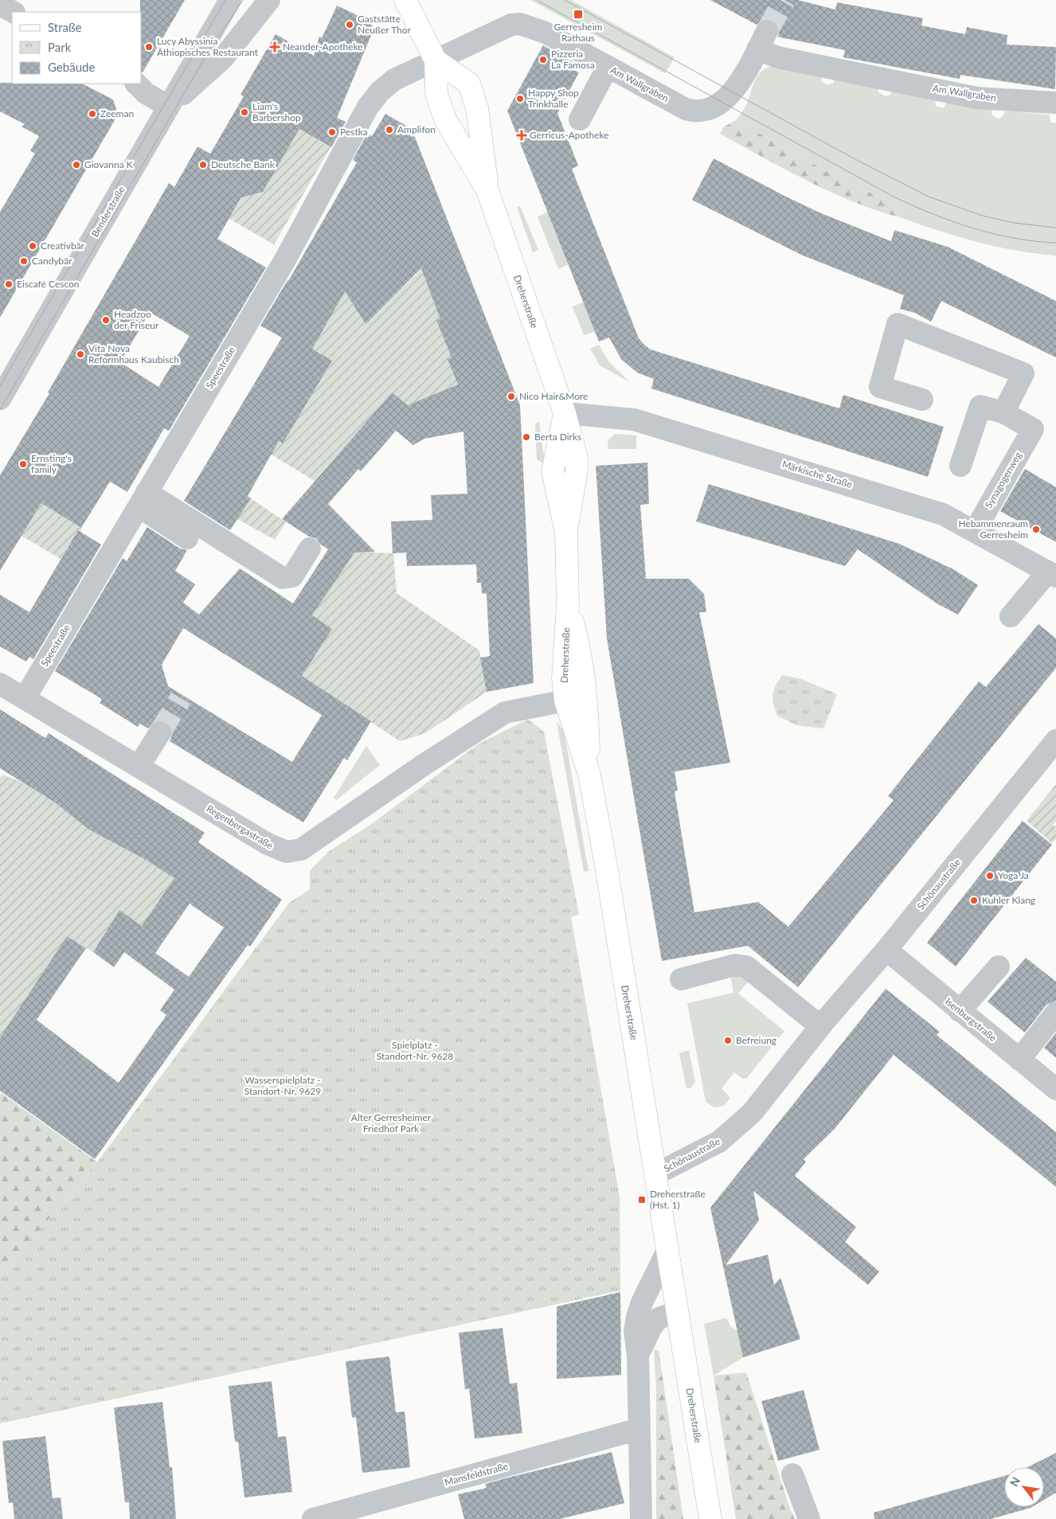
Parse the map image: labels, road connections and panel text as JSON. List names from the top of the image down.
{
  "streets": {
    "main road": ["Dreherstraße"],
    "street": [
      "Am Wallgraben",
      "Benderstraße",
      "Speestraße",
      "Märkische Straße",
      "Synagogenweg",
      "Regenbergastraße",
      "Schönaustraße",
      "Isenburgstraße",
      "Mansfeldstraße"
    ]
  },
  "crossings": [
    ["Am Wallgraben", "Dreherstraße"],
    ["Am Wallgraben", "Speestraße"],
    ["Dreherstraße", "Speestraße"],
    ["Dreherstraße", "Märkische Straße"],
    ["Dreherstraße", "Regenbergastraße"],
    ["Dreherstraße", "Schönaustraße"],
    ["Speestraße", "Regenbergastraße"],
    ["Märkische Straße", "Synagogenweg"],
    ["Schönaustraße", "Isenburgstraße"]
  ],
  "parks": ["Spielplatz - Standort-Nr. 9628", "Wasserspielplatz - Standort-Nr. 9629", "Alter Gerresheimer Friedhof Park"],
  "places": {
    "transit": ["Gerresheim Rathaus", "Dreherstraße (Hst. 1)"],
    "other": [
      "Gaststätte Neußer Thor",
      "Lucy Abyssinia Äthiopisches Restaurant",
      "Pizzeria La Famosa",
      "Happy Shop Trinkhalle",
      "Liam's Barbershop",
      "Zeeman",
      "Amplifon",
      "Pestka",
      "Giovanna K",
      "Deutsche Bank",
      "Creativbär",
      "Candybär",
      "Eiscafé Cescon",
      "Headzoo der Friseur",
      "Vita Nova Reformhaus Kaubisch",
      "Nico Hair&More",
      "Berta Dirks",
      "Ernsting's family",
      "Hebammenraum Gerresheim",
      "Yoga Ja",
      "Kuhler Klang",
      "Befreiung"
    ],
    "health": ["Neander-Apotheke", "Gerricus-Apotheke"]
  },
  "legend": ["Straße", "Park", "Gebäude"],
  "north": "top left"
}
